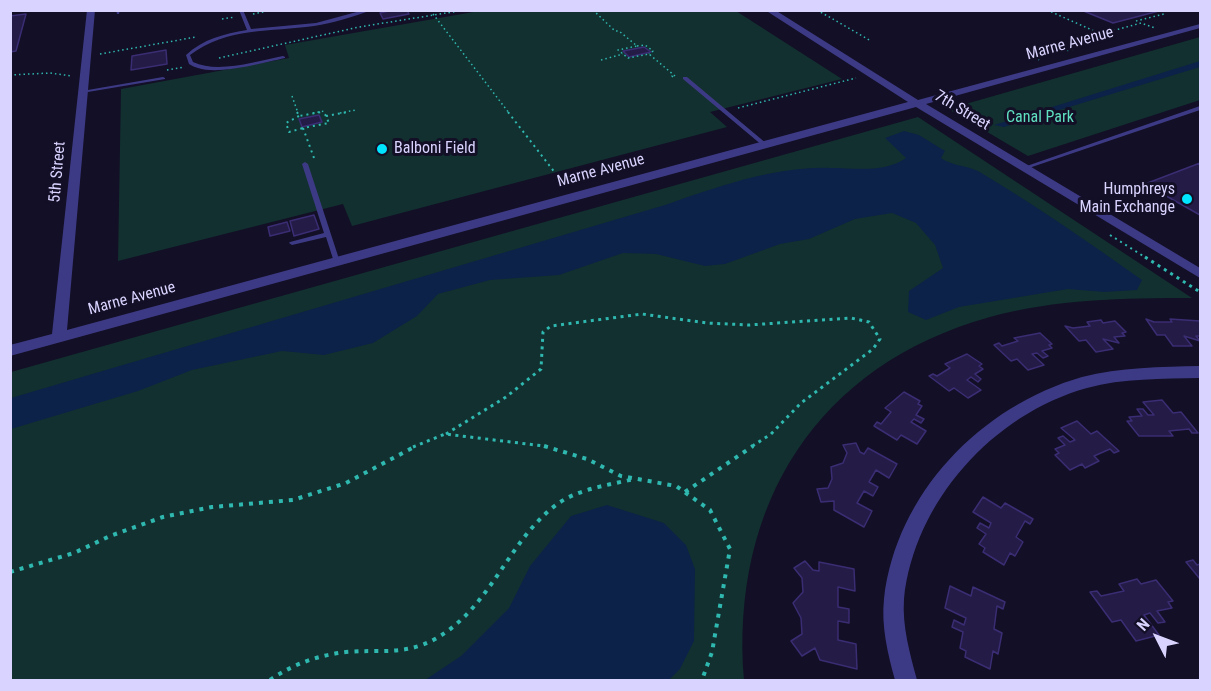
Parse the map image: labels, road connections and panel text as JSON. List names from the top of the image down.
{
  "streets": {
    "street": ["Marne Avenue", "7th Street", "5th Street"]
  },
  "crossings": [
    ["Marne Avenue", "7th Street"],
    ["Marne Avenue", "5th Street"]
  ],
  "parks": ["Canal Park"],
  "places": ["Balboni Field", "Humphreys Main Exchange"],
  "north": "top left"
}
